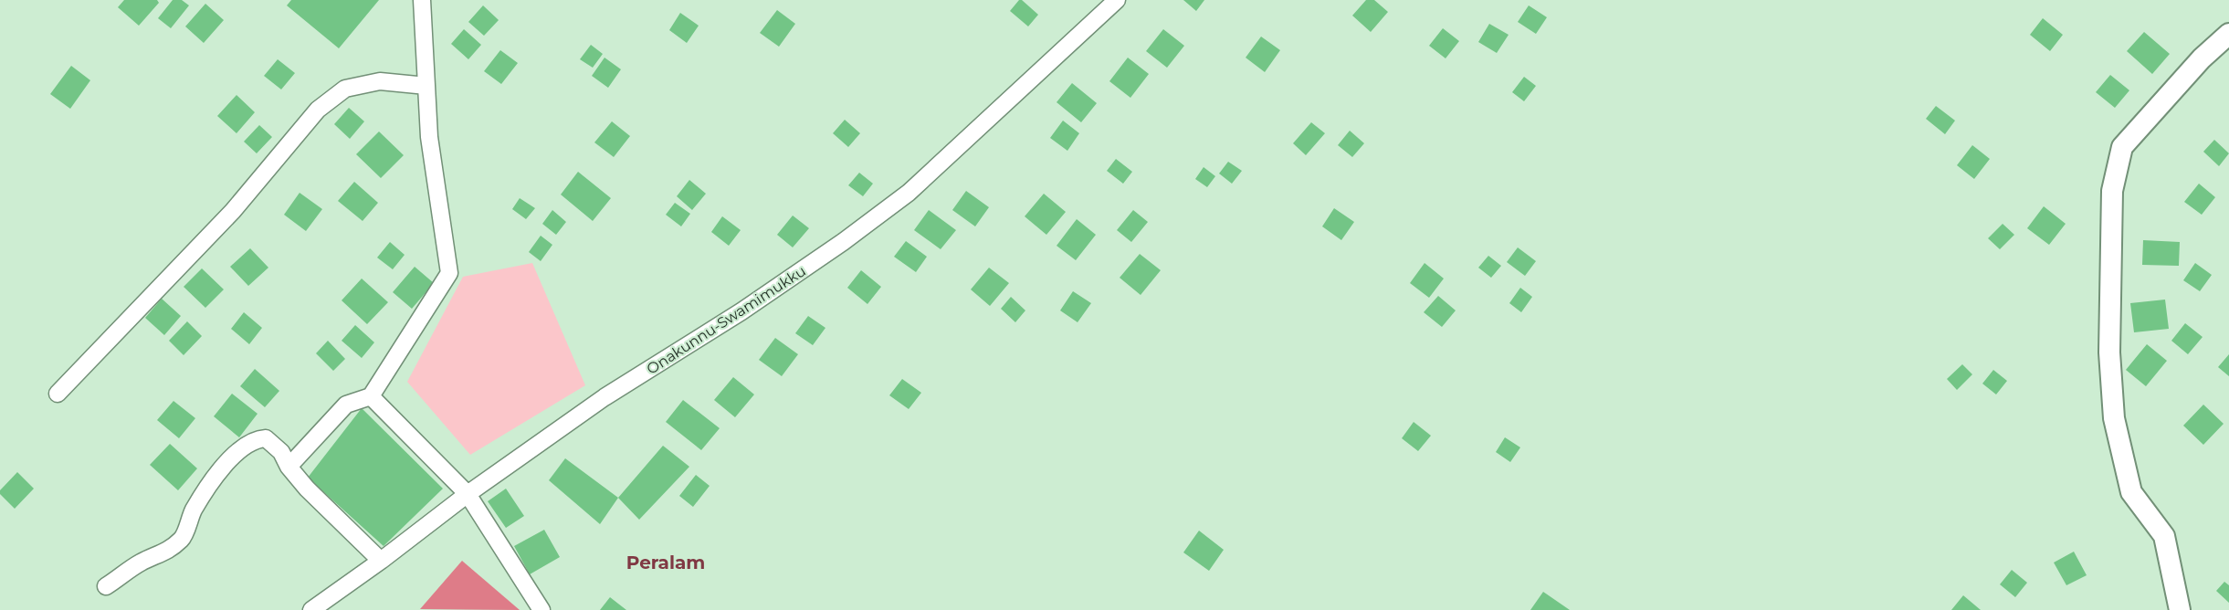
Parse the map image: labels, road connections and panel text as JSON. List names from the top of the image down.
{
  "streets": {
    "street": ["Onakunnu-Swamimukku"]
  },
  "districts": ["Peralam"]
}
